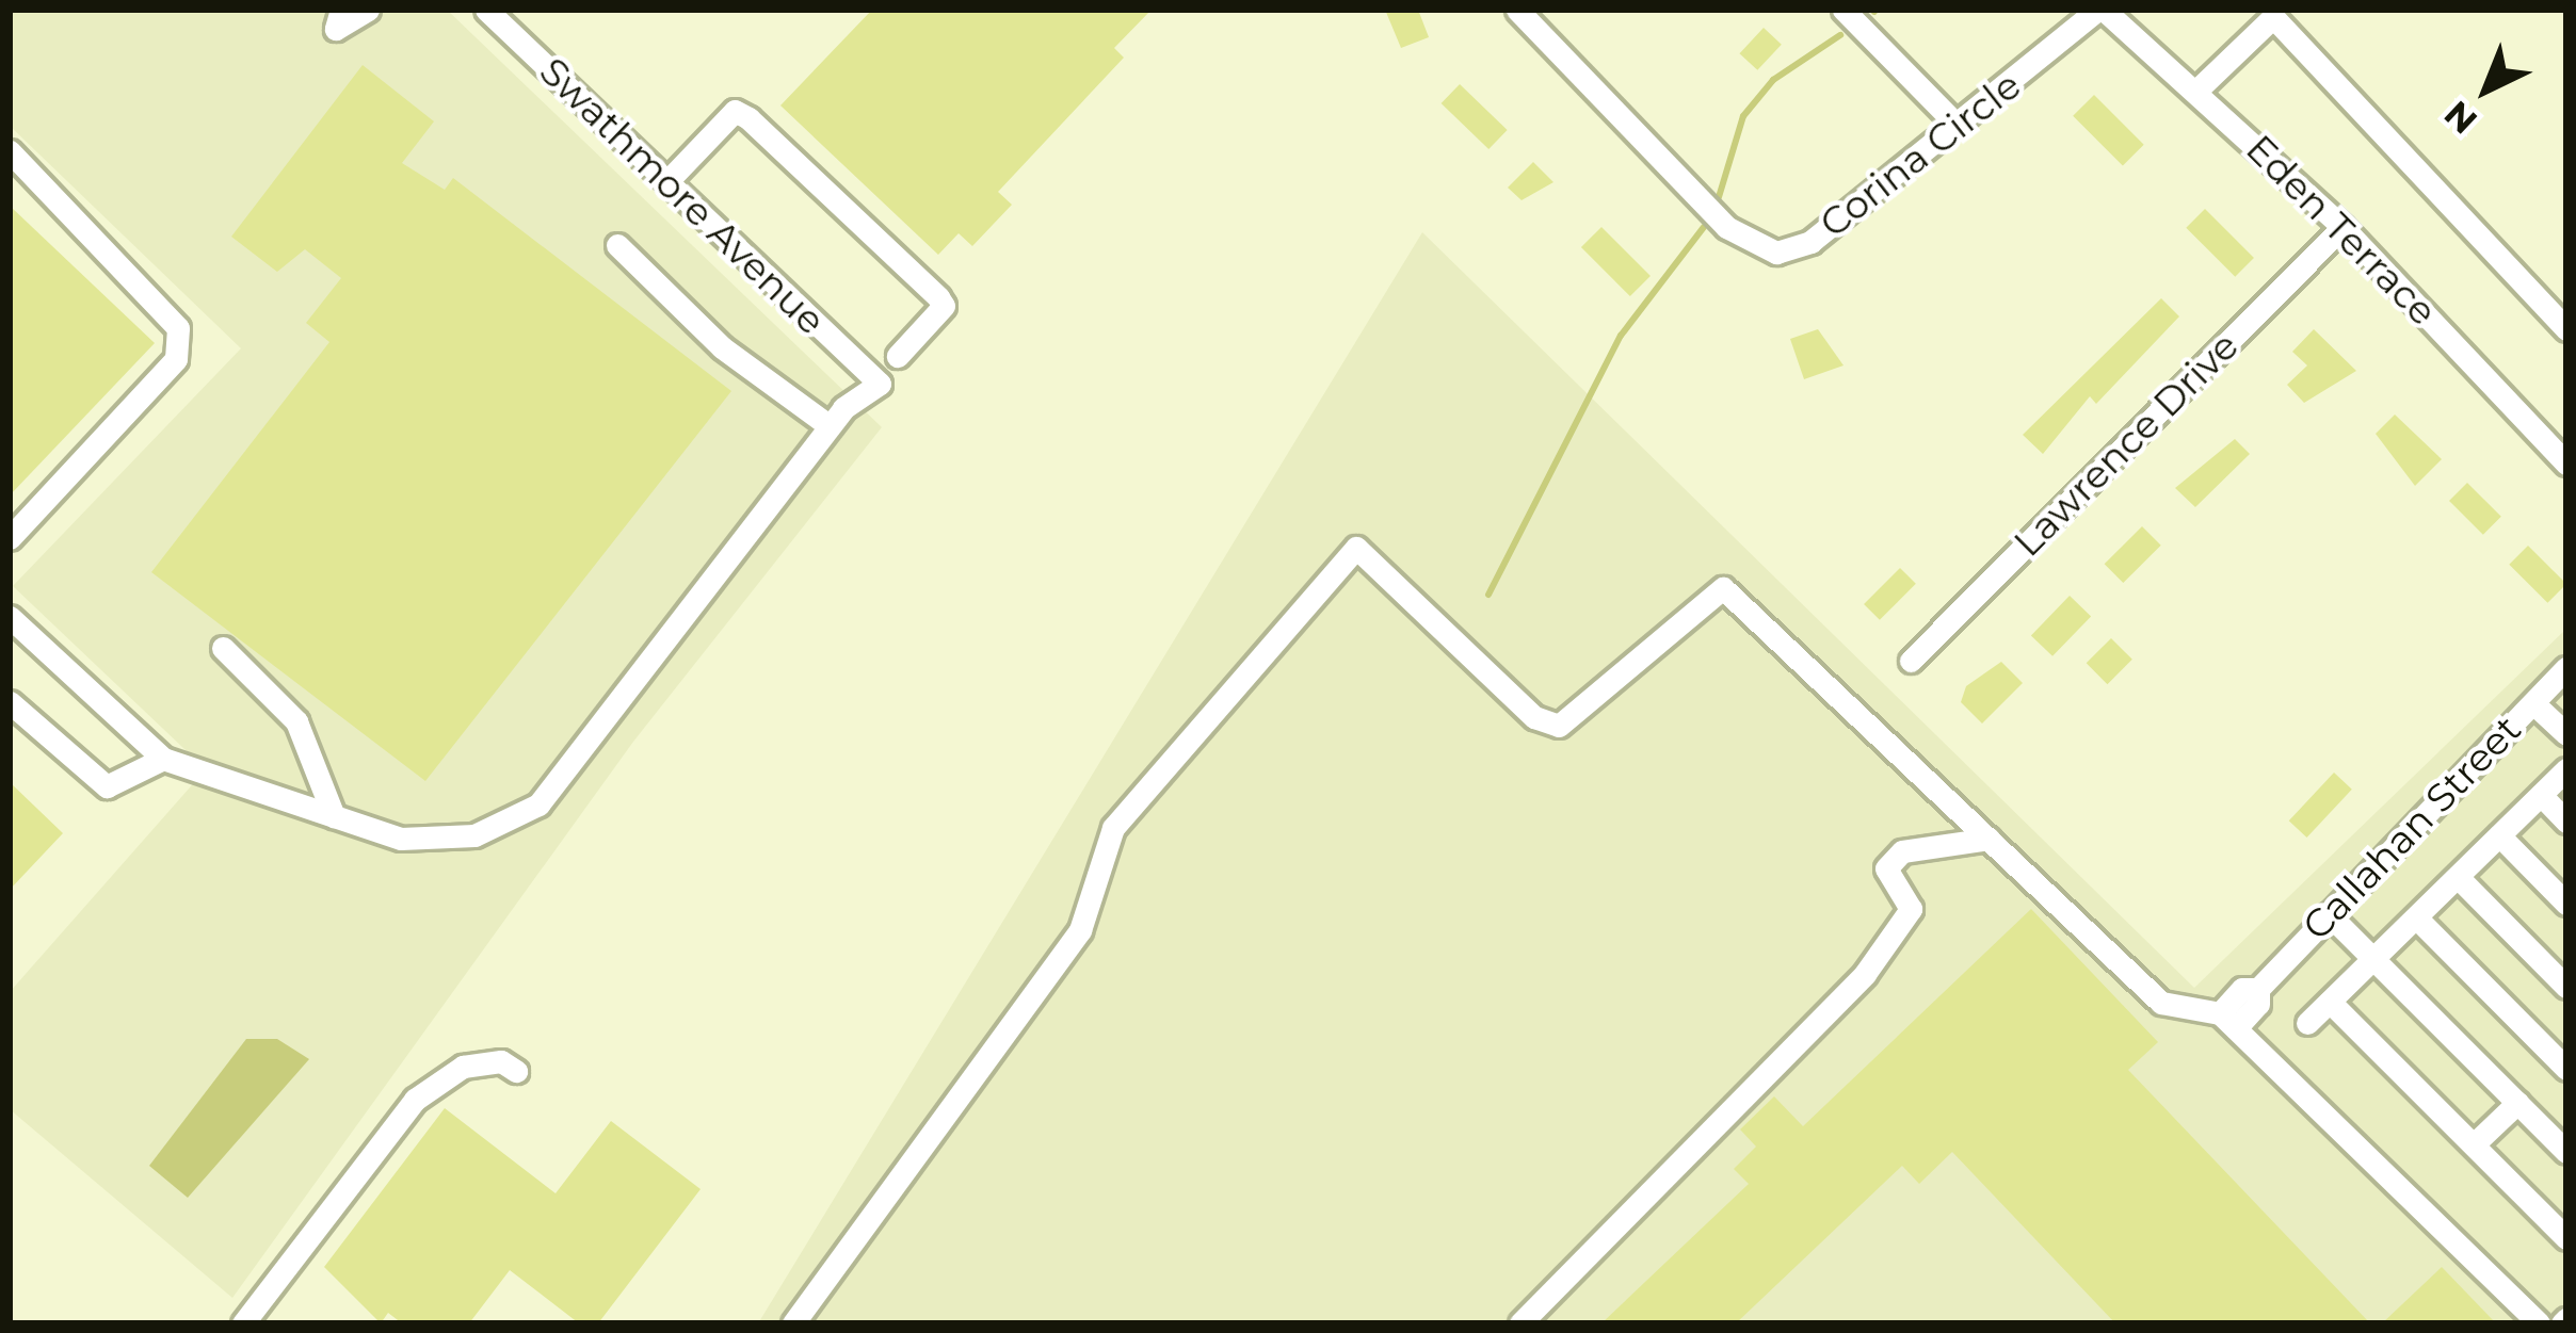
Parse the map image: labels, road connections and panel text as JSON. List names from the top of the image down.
{
  "streets": {
    "street": [
      "Corina Circle",
      "Swathmore Avenue",
      "Eden Terrace",
      "Lawrence Drive",
      "Callahan Street"
    ]
  },
  "crossings": [
    ["Corina Circle", "Eden Terrace"],
    ["Eden Terrace", "Lawrence Drive"]
  ],
  "north": "bottom left"
}
